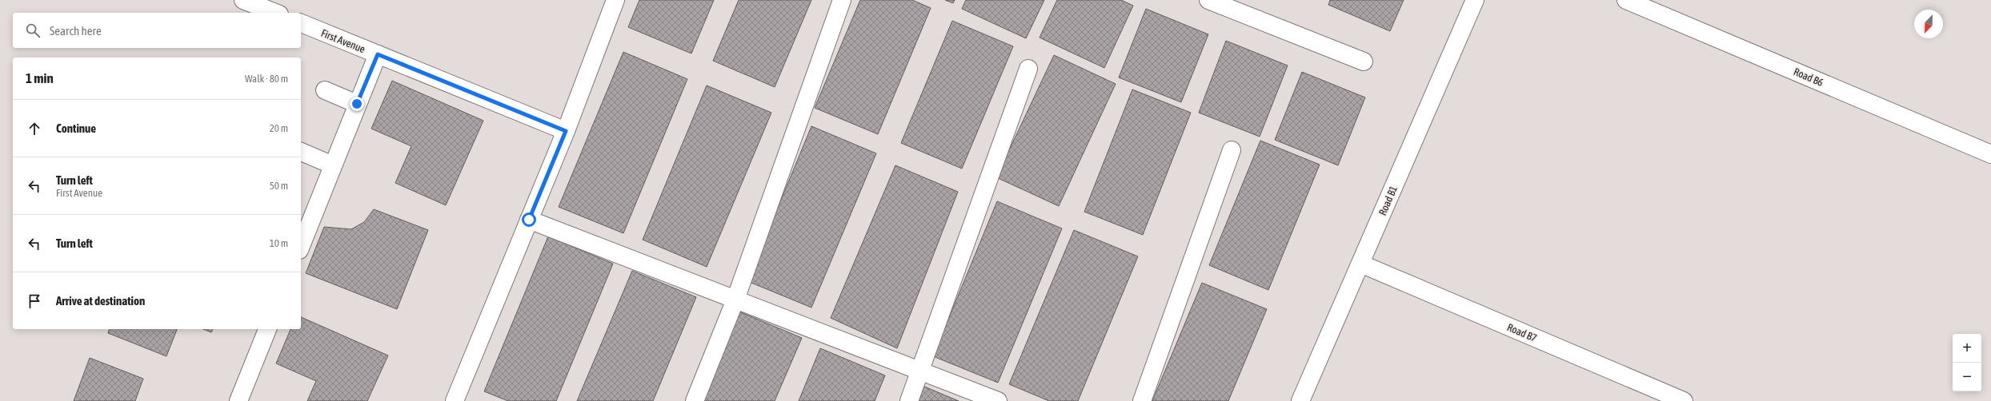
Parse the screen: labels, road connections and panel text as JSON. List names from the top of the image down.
{
  "streets": {
    "street": [
      "First Avenue",
      "Road B6",
      "Road B1",
      "Road B7"
    ]
  },
  "crossings": [
    ["Road B1", "Road B7"]
  ],
  "north": "bottom left",
  "page": {
    "search": "Search here",
    "heading": ["1 min", "Walk · 80 m"],
    "list": [
      ["Continue", "20 m"],
      ["Turn left", "First Avenue", "50 m"],
      ["Turn left", "10 m"],
      "Arrive at destination"
    ],
    "map_buttons": ["+", "−"]
  }
}
